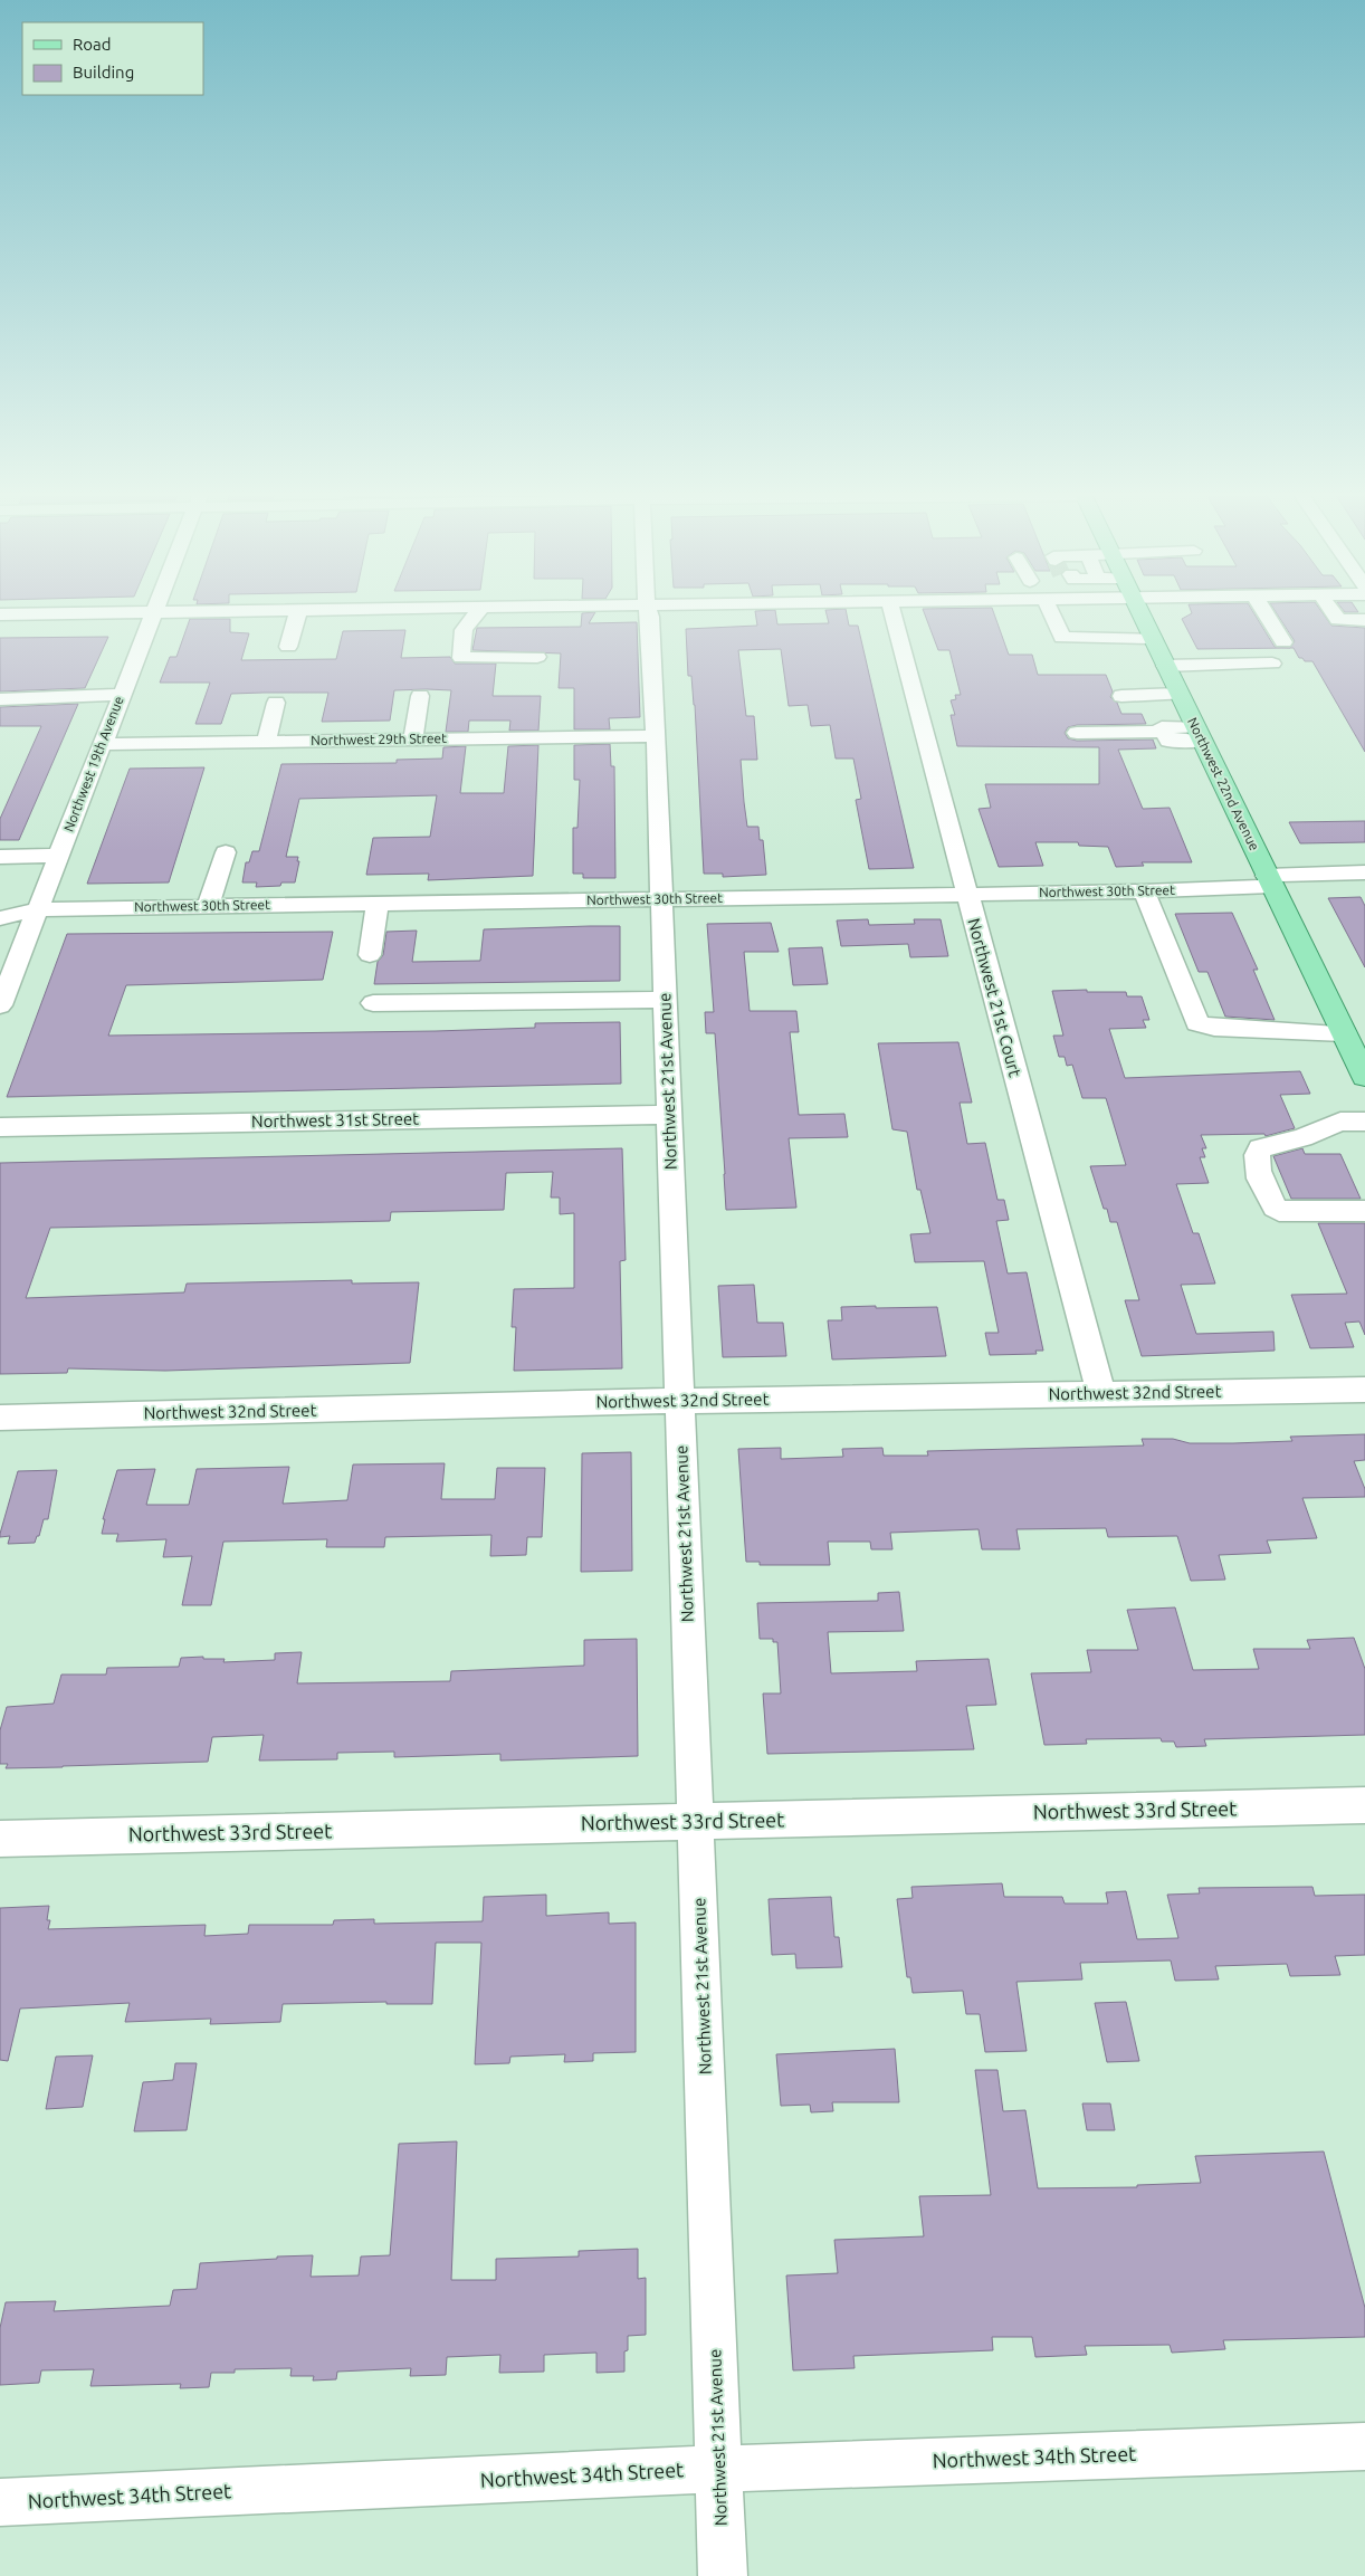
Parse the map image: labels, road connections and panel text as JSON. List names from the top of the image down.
{
  "streets": {
    "main road": ["Northwest 22nd Avenue"],
    "street": [
      "Northwest 29th Street",
      "Northwest 19th Avenue",
      "Northwest 30th Street",
      "Northwest 21st Court",
      "Northwest 21st Avenue",
      "Northwest 31st Street",
      "Northwest 32nd Street",
      "Northwest 33rd Street",
      "Northwest 34th Street"
    ]
  },
  "crossings": [
    ["Northwest 29th Street", "Northwest 19th Avenue"],
    ["Northwest 29th Street", "Northwest 21st Avenue"],
    ["Northwest 19th Avenue", "Northwest 30th Street"],
    ["Northwest 22nd Avenue", "Northwest 30th Street"],
    ["Northwest 30th Street", "Northwest 21st Court"],
    ["Northwest 30th Street", "Northwest 21st Avenue"],
    ["Northwest 21st Court", "Northwest 32nd Street"],
    ["Northwest 21st Avenue", "Northwest 31st Street"],
    ["Northwest 21st Avenue", "Northwest 32nd Street"],
    ["Northwest 21st Avenue", "Northwest 33rd Street"],
    ["Northwest 21st Avenue", "Northwest 34th Street"]
  ],
  "legend": ["Road", "Building"]
}
